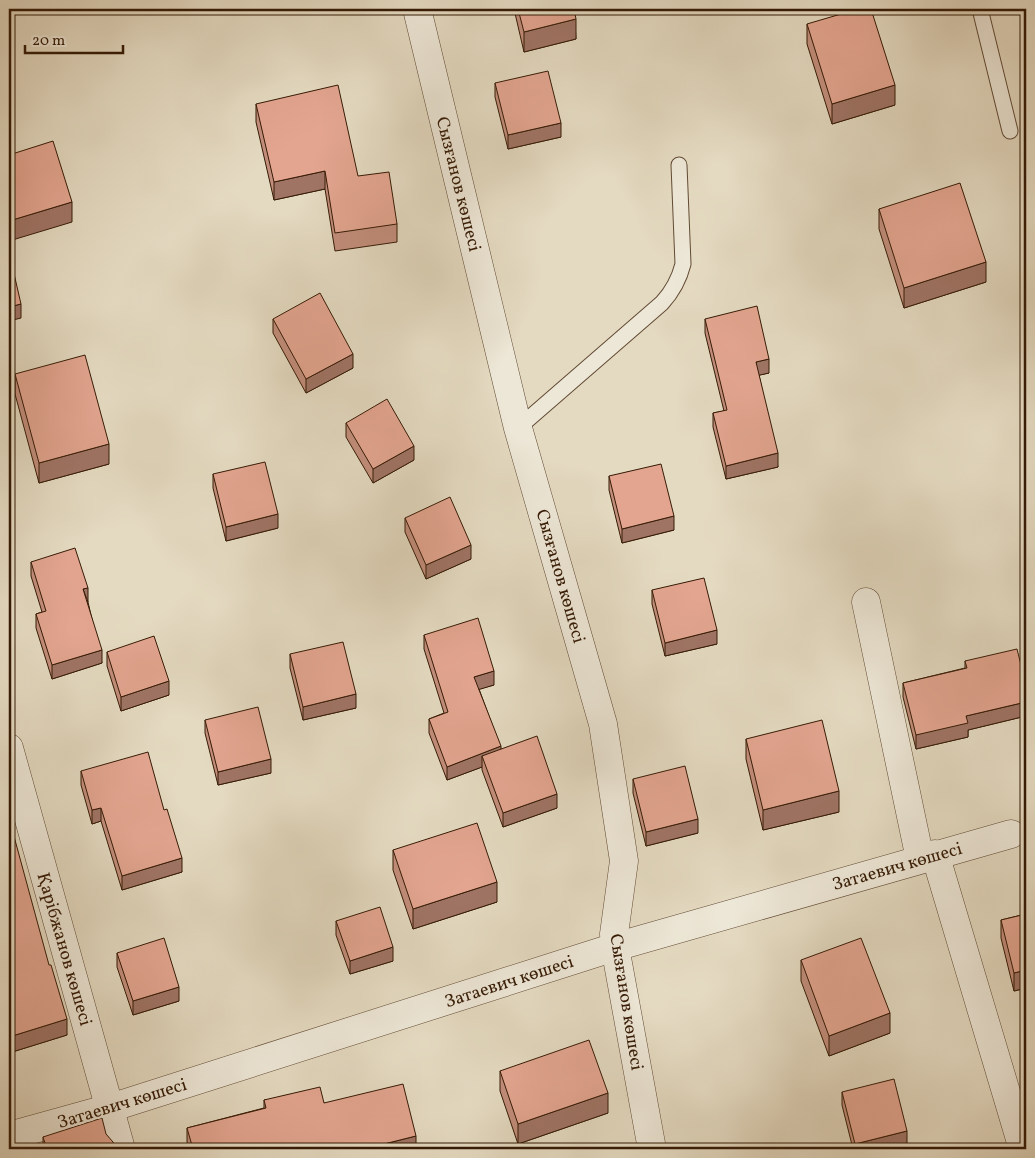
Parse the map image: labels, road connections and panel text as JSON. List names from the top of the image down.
{
  "streets": {
    "street": ["Сызғанов көшесі", "Затаевич көшесі", "Қарібжанов көшесі"]
  },
  "crossings": [
    ["Сызғанов көшесі", "Затаевич көшесі"],
    ["Затаевич көшесі", "Қарібжанов көшесі"]
  ],
  "scale_bar": "20 m"
}
